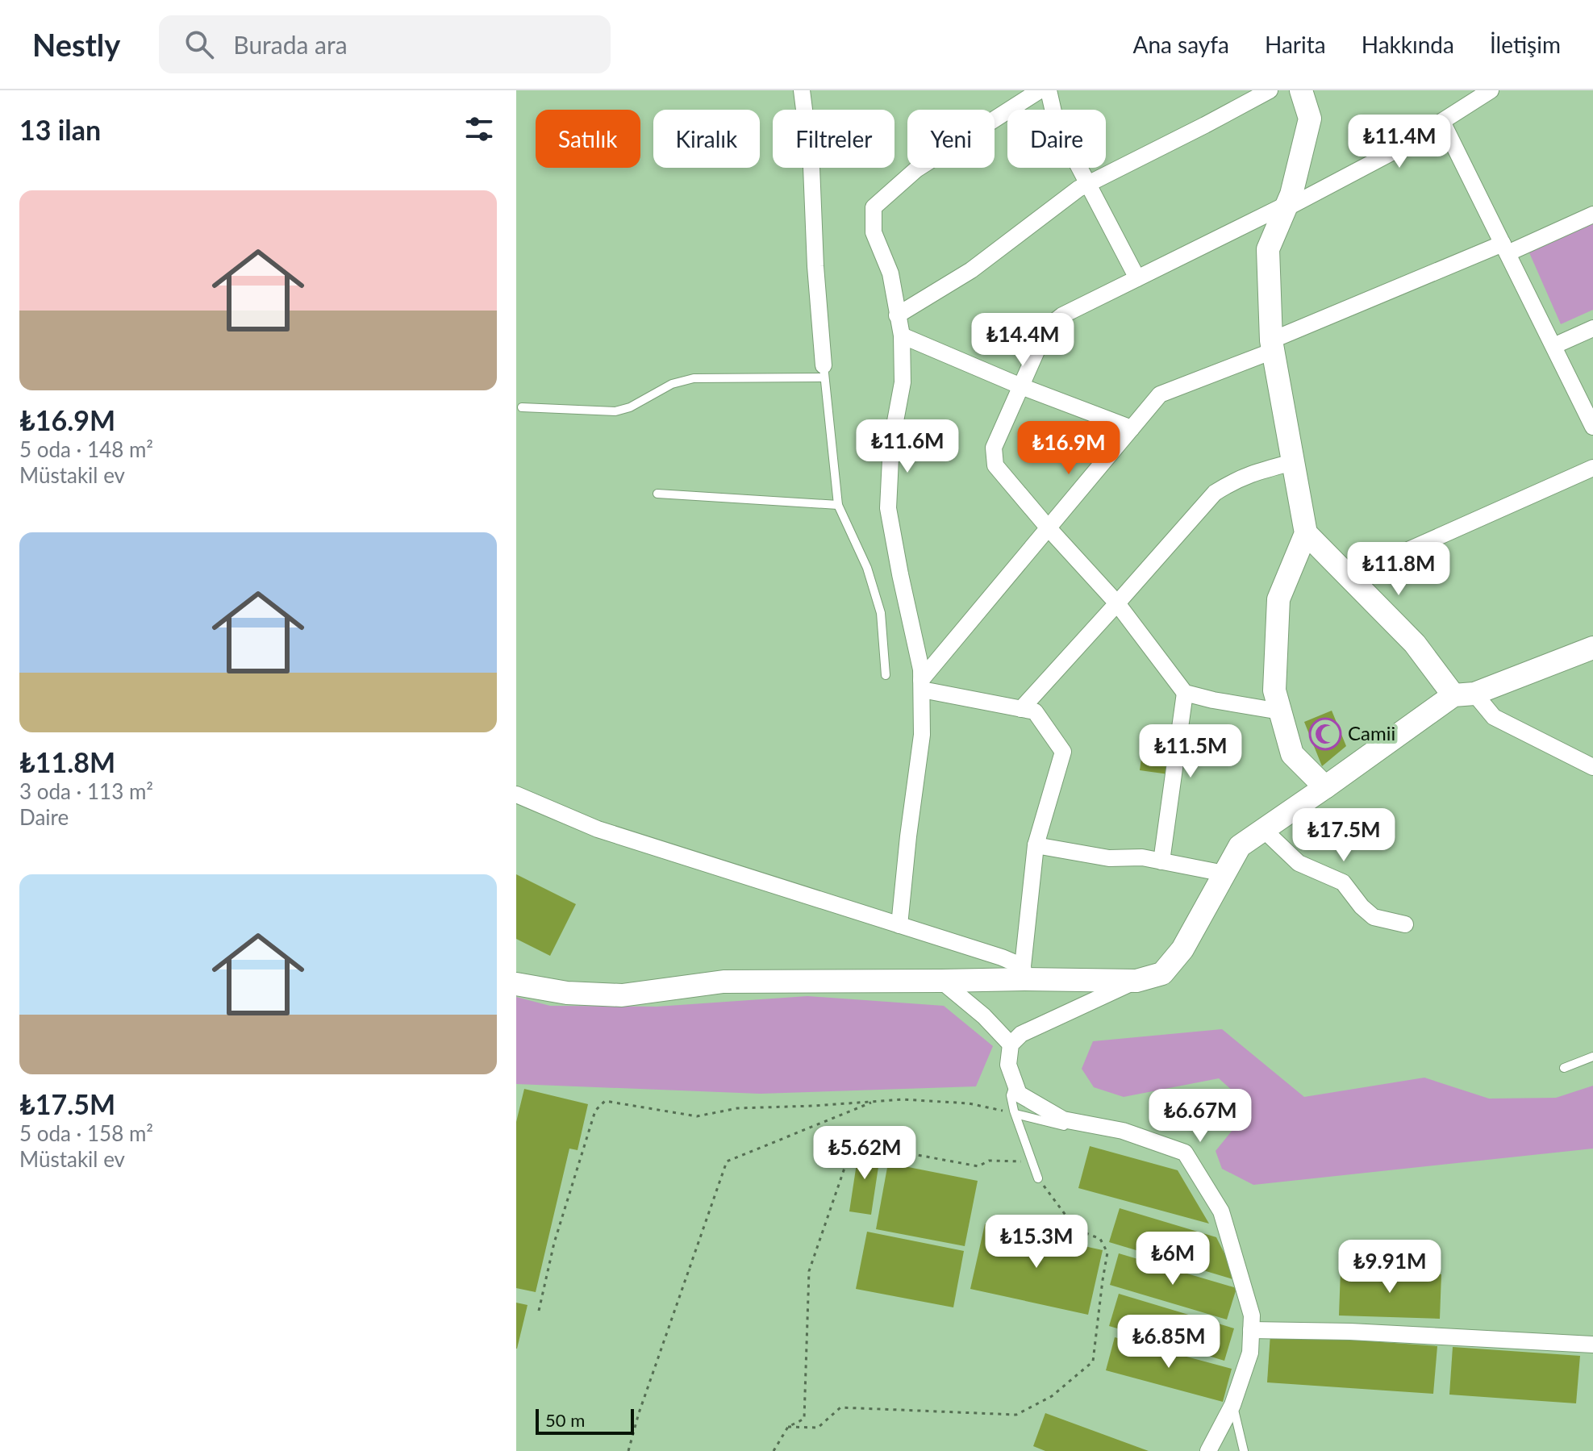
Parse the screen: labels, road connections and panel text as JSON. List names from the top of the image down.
{
  "places": {
    "mosque": ["Camii"]
  },
  "scale_bar": "50 m",
  "page": {
    "header": "Nestly",
    "search": "Burada ara",
    "nav": [
      "Ana sayfa",
      "Harita",
      "Hakkında",
      "İletişim"
    ],
    "heading": "13 ilan",
    "chip": [
      "Satılık",
      "Kiralık",
      "Filtreler",
      "Yeni",
      "Daire"
    ],
    "price": [
      "₺11.4M",
      "₺14.4M",
      "₺11.6M",
      "₺16.9M",
      "₺11.8M",
      "₺11.5M",
      "₺17.5M",
      "₺6.67M",
      "₺5.62M",
      "₺15.3M",
      "₺6M",
      "₺9.91M",
      "₺6.85M"
    ],
    "list": [
      {
        "name": "₺16.9M",
        "note": "5 oda · 148 m² · Müstakil ev"
      },
      {
        "name": "₺11.8M",
        "note": "3 oda · 113 m² · Daire"
      },
      {
        "name": "₺17.5M",
        "note": "5 oda · 158 m² · Müstakil ev"
      }
    ],
    "scale": "50 m"
  }
}
